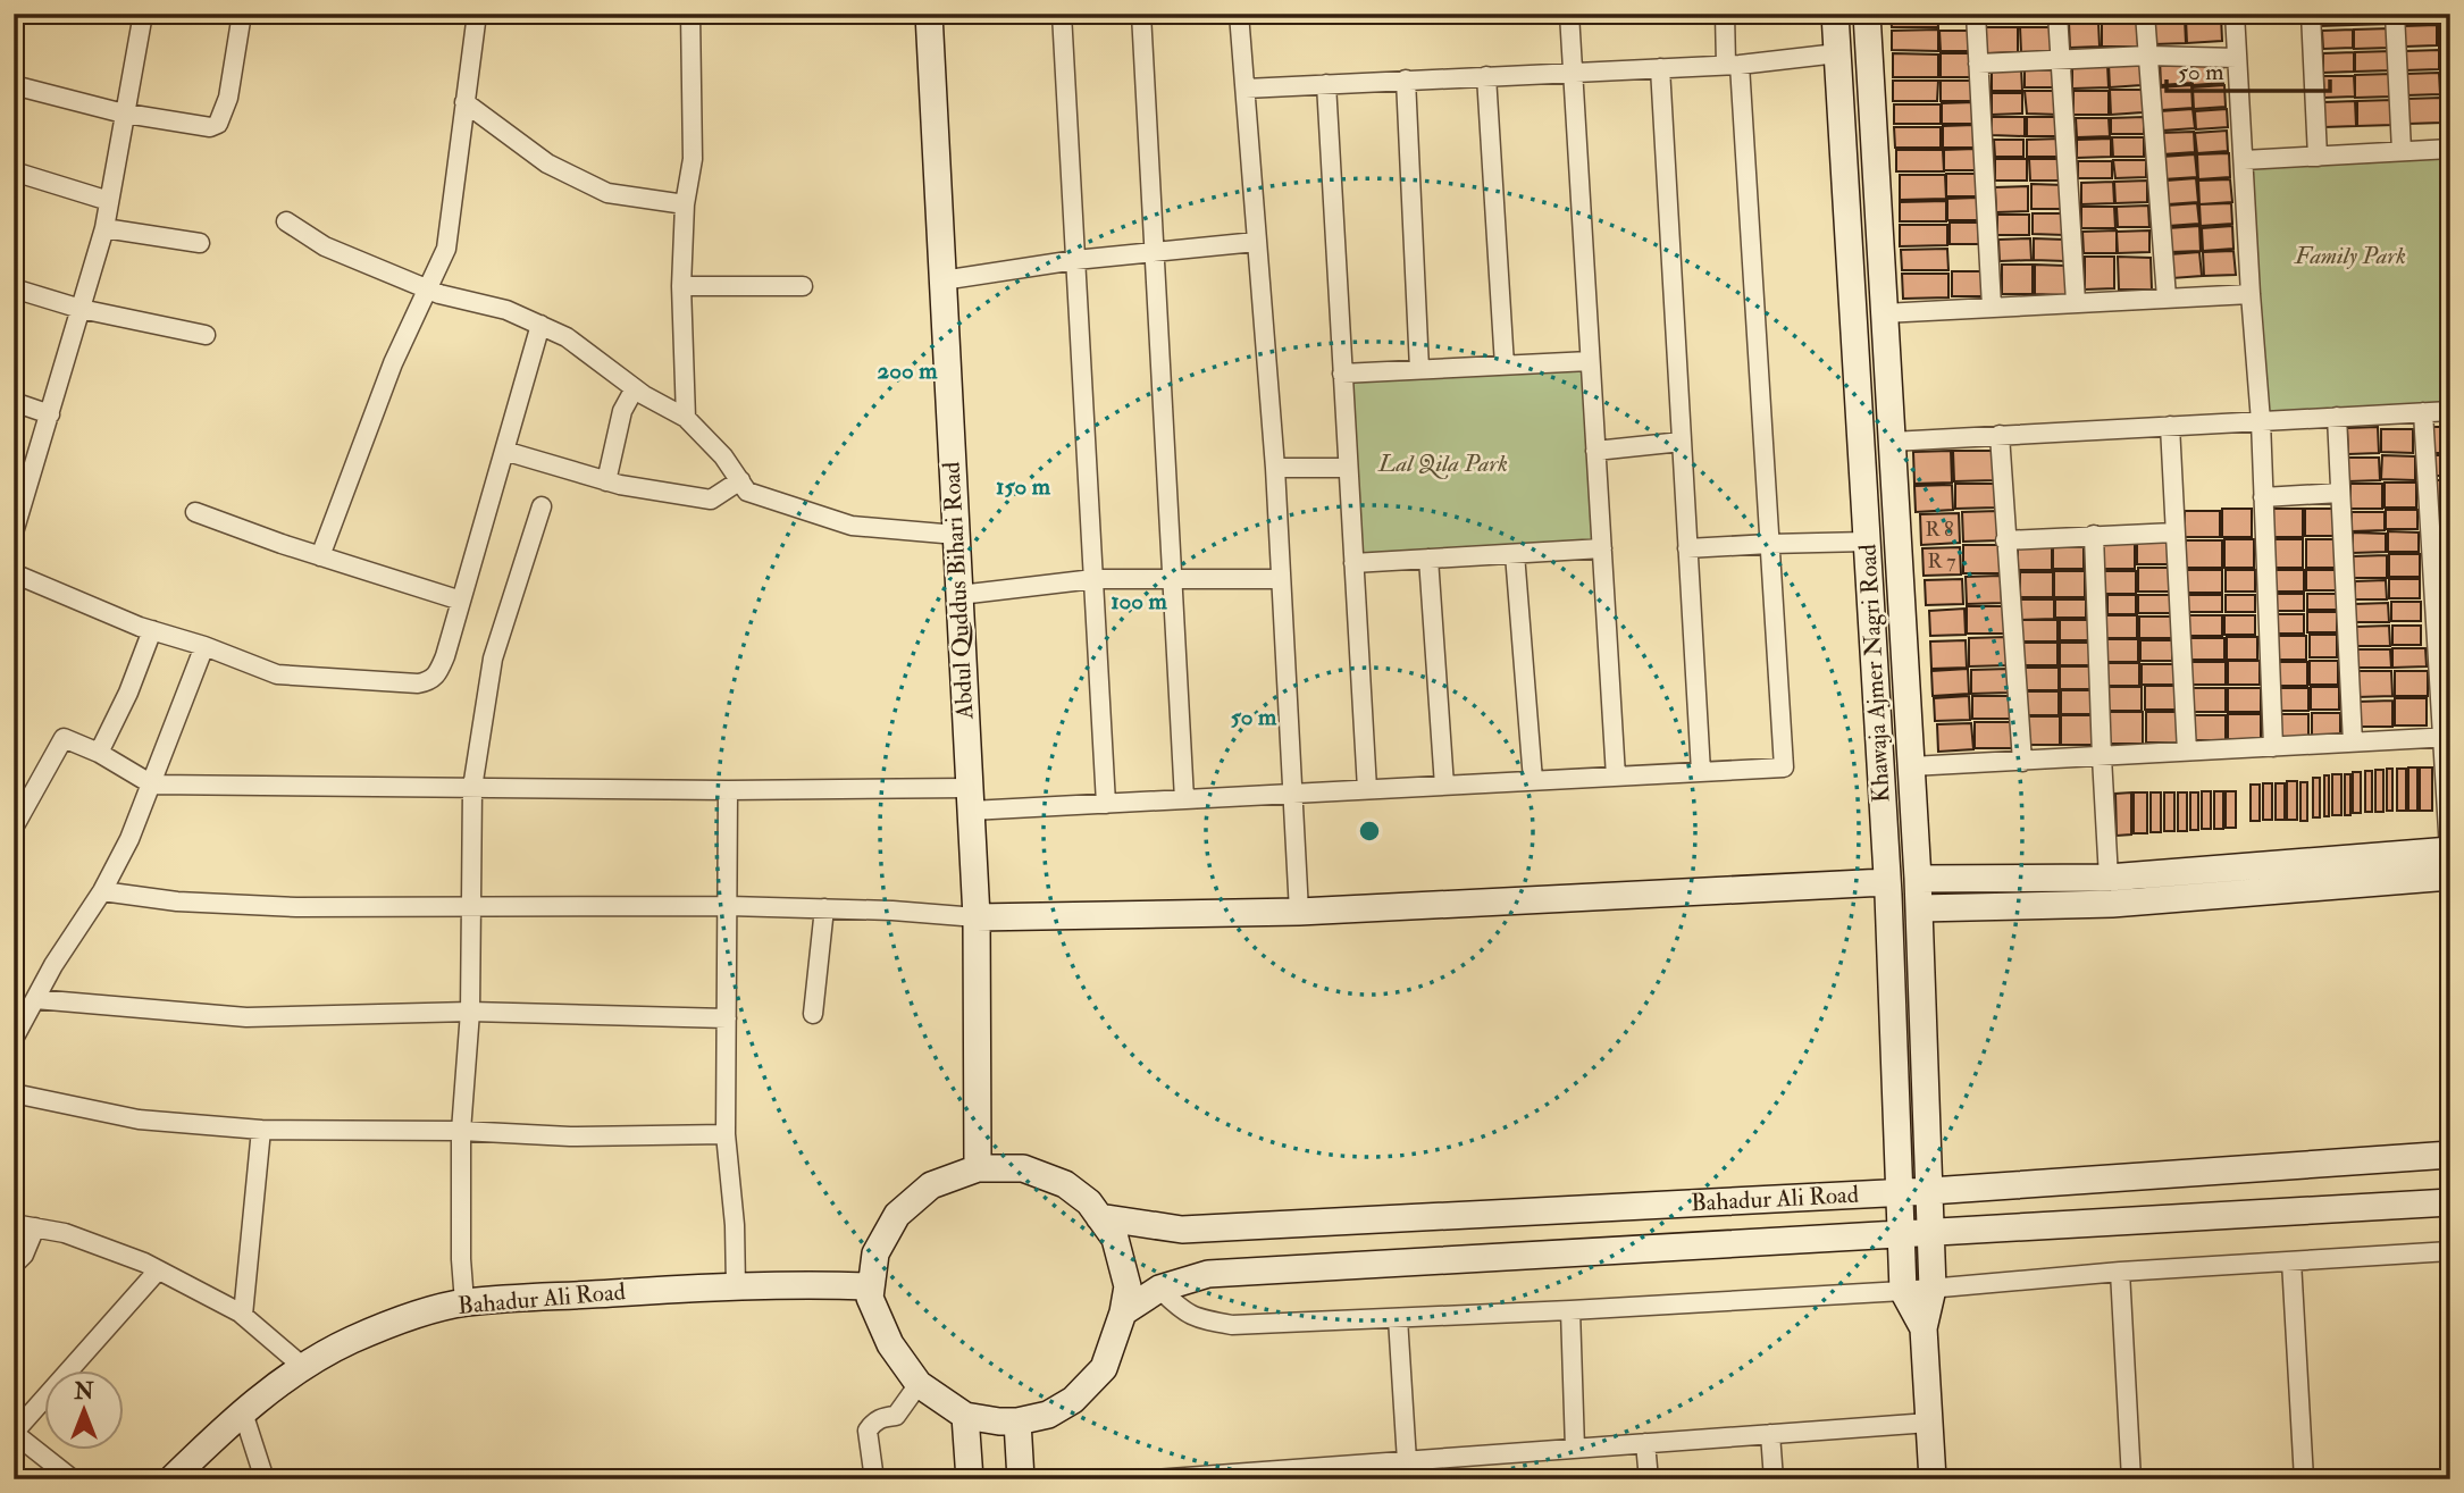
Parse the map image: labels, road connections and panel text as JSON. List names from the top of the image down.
{
  "streets": {
    "street": ["Abdul Quddus Bihari Road", "Khawaja Ajmer Nagri Road", "Bahadur Ali Road"]
  },
  "crossings": [
    ["Abdul Quddus Bihari Road", "Bahadur Ali Road"],
    ["Khawaja Ajmer Nagri Road", "Bahadur Ali Road"]
  ],
  "parks": ["Family Park", "Lal Qila Park"],
  "house_numbers": ["R 8", "R 7"],
  "scale_bar": "50 m",
  "north": "top",
  "rings": [
    "200 m",
    "150 m",
    "100 m",
    "50 m"
  ]
}
